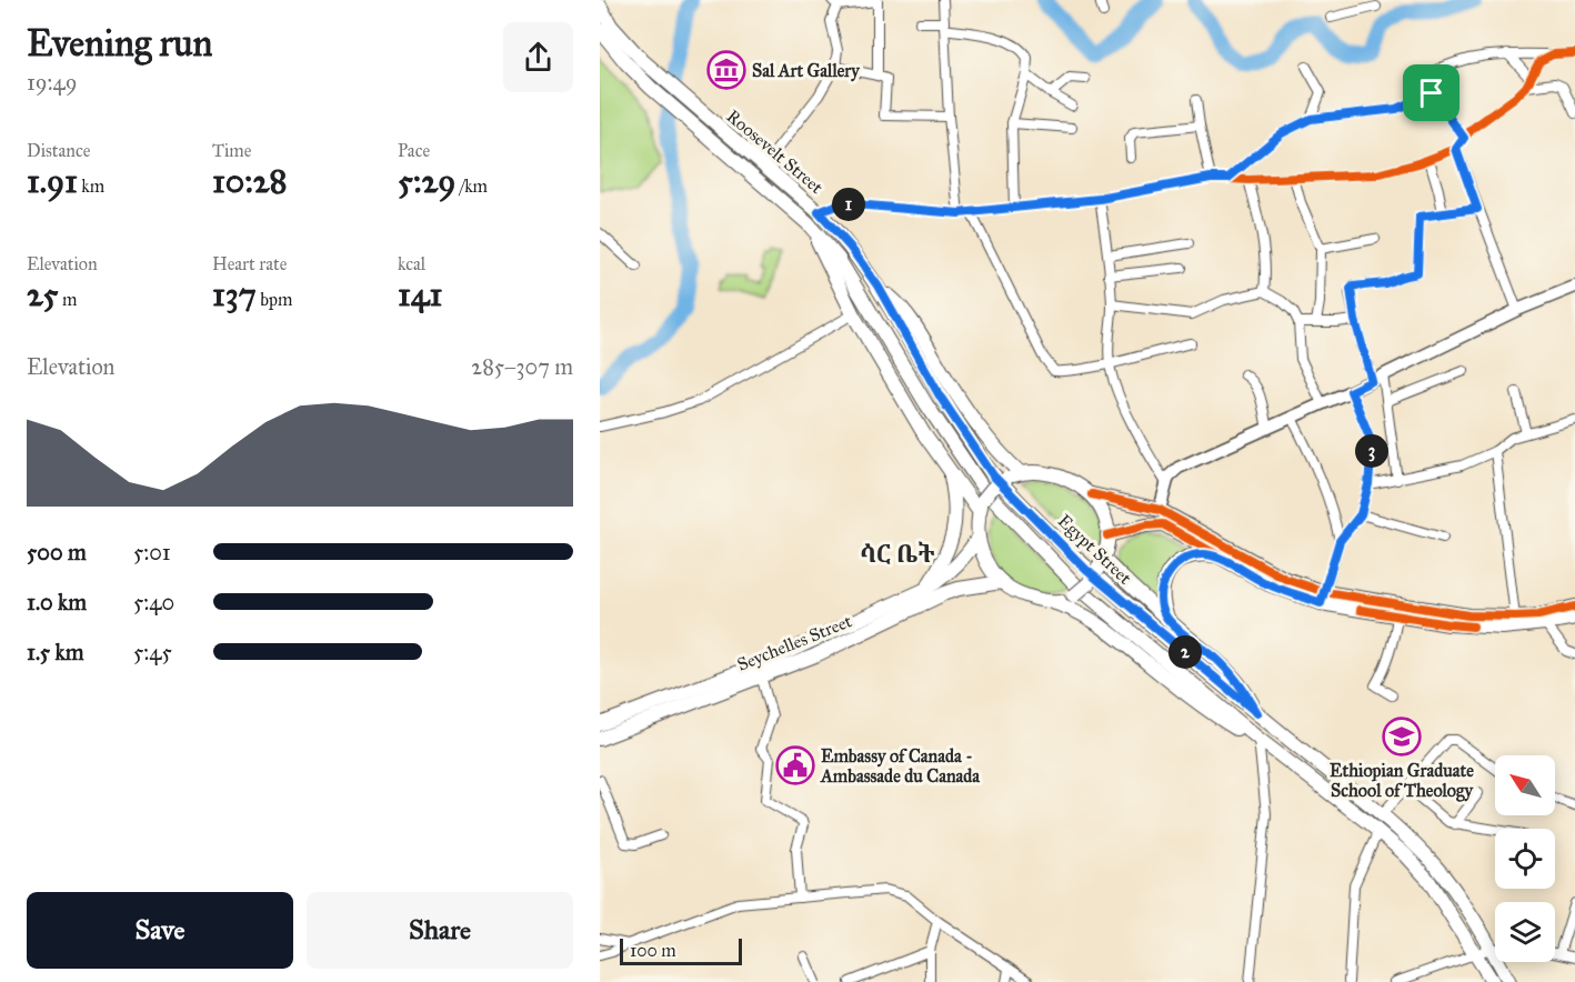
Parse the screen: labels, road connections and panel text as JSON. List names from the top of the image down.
{
  "streets": {
    "main road": ["Roosevelt Street", "Egypt Street", "Seychelles Street"]
  },
  "crossings": [
    ["Roosevelt Street", "Egypt Street"]
  ],
  "districts": ["ሳር ቤት"],
  "places": {
    "museum": ["Sal Art Gallery"],
    "school or university": ["Ethiopian Graduate School of Theology"],
    "public building": ["Embassy of Canada - Ambassade du Canada"]
  },
  "scale_bar": "100 m",
  "north": "top left",
  "page": {
    "heading": ["Evening run", "19:49"],
    "stats": [
      ["Distance", "1.91 km"],
      ["Time", "10:28"],
      ["Pace", "5:29 /km"],
      ["Elevation", "25 m"],
      ["Heart rate", "137 bpm"],
      ["kcal", "141"]
    ],
    "pins": ["1", "3", "2"],
    "chart": ["Elevation", "285–307 m"],
    "list": [
      {
        "name": "500 m",
        "note": "5:01"
      },
      {
        "name": "1.0 km",
        "note": "5:40"
      },
      {
        "name": "1.5 km",
        "note": "5:45"
      }
    ],
    "buttons": ["Save", "Share"],
    "scale": "100 m"
  }
}
